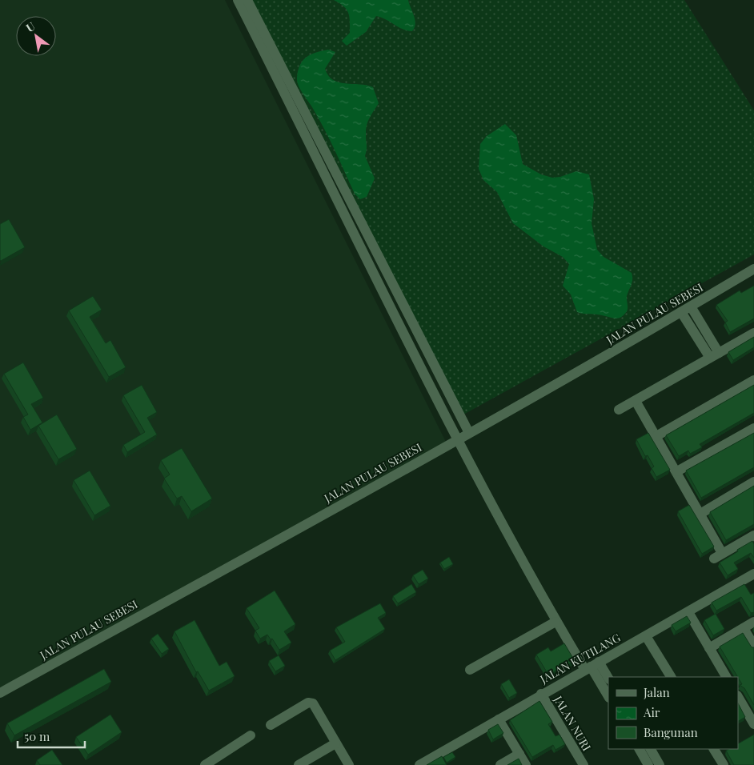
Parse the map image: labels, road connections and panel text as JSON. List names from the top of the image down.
{
  "streets": {
    "street": ["JALAN PULAU SEBESI", "JALAN KUTILANG", "JALAN NURI"]
  },
  "crossings": [
    ["JALAN KUTILANG", "JALAN NURI"]
  ],
  "legend": ["Jalan", "Air", "Bangunan"],
  "scale_bar": "50 m",
  "north": "top left"
}
